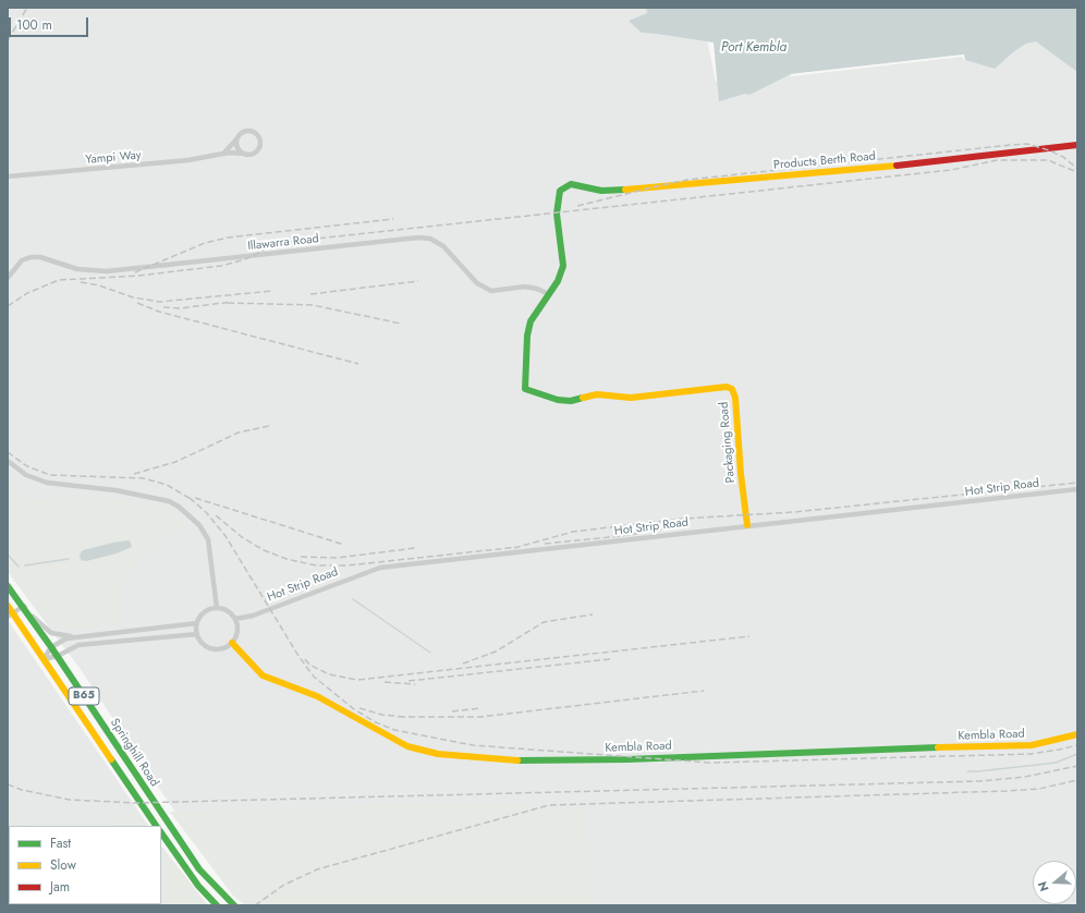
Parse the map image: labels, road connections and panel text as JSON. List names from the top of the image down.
{
  "streets": {
    "street": [
      "Yampi Way",
      "Products Berth Road",
      "Illawarra Road",
      "Packaging Road",
      "Hot Strip Road",
      "B65",
      "Kembla Road",
      "Springhill Road"
    ]
  },
  "crossings": [
    ["Products Berth Road", "Illawarra Road"],
    ["Products Berth Road", "Packaging Road"],
    ["Illawarra Road", "Packaging Road"],
    ["Packaging Road", "Hot Strip Road"],
    ["Hot Strip Road", "Kembla Road"]
  ],
  "water": ["Port Kembla"],
  "legend": ["Fast", "Slow", "Jam"],
  "scale_bar": "100 m",
  "north": "left"
}
